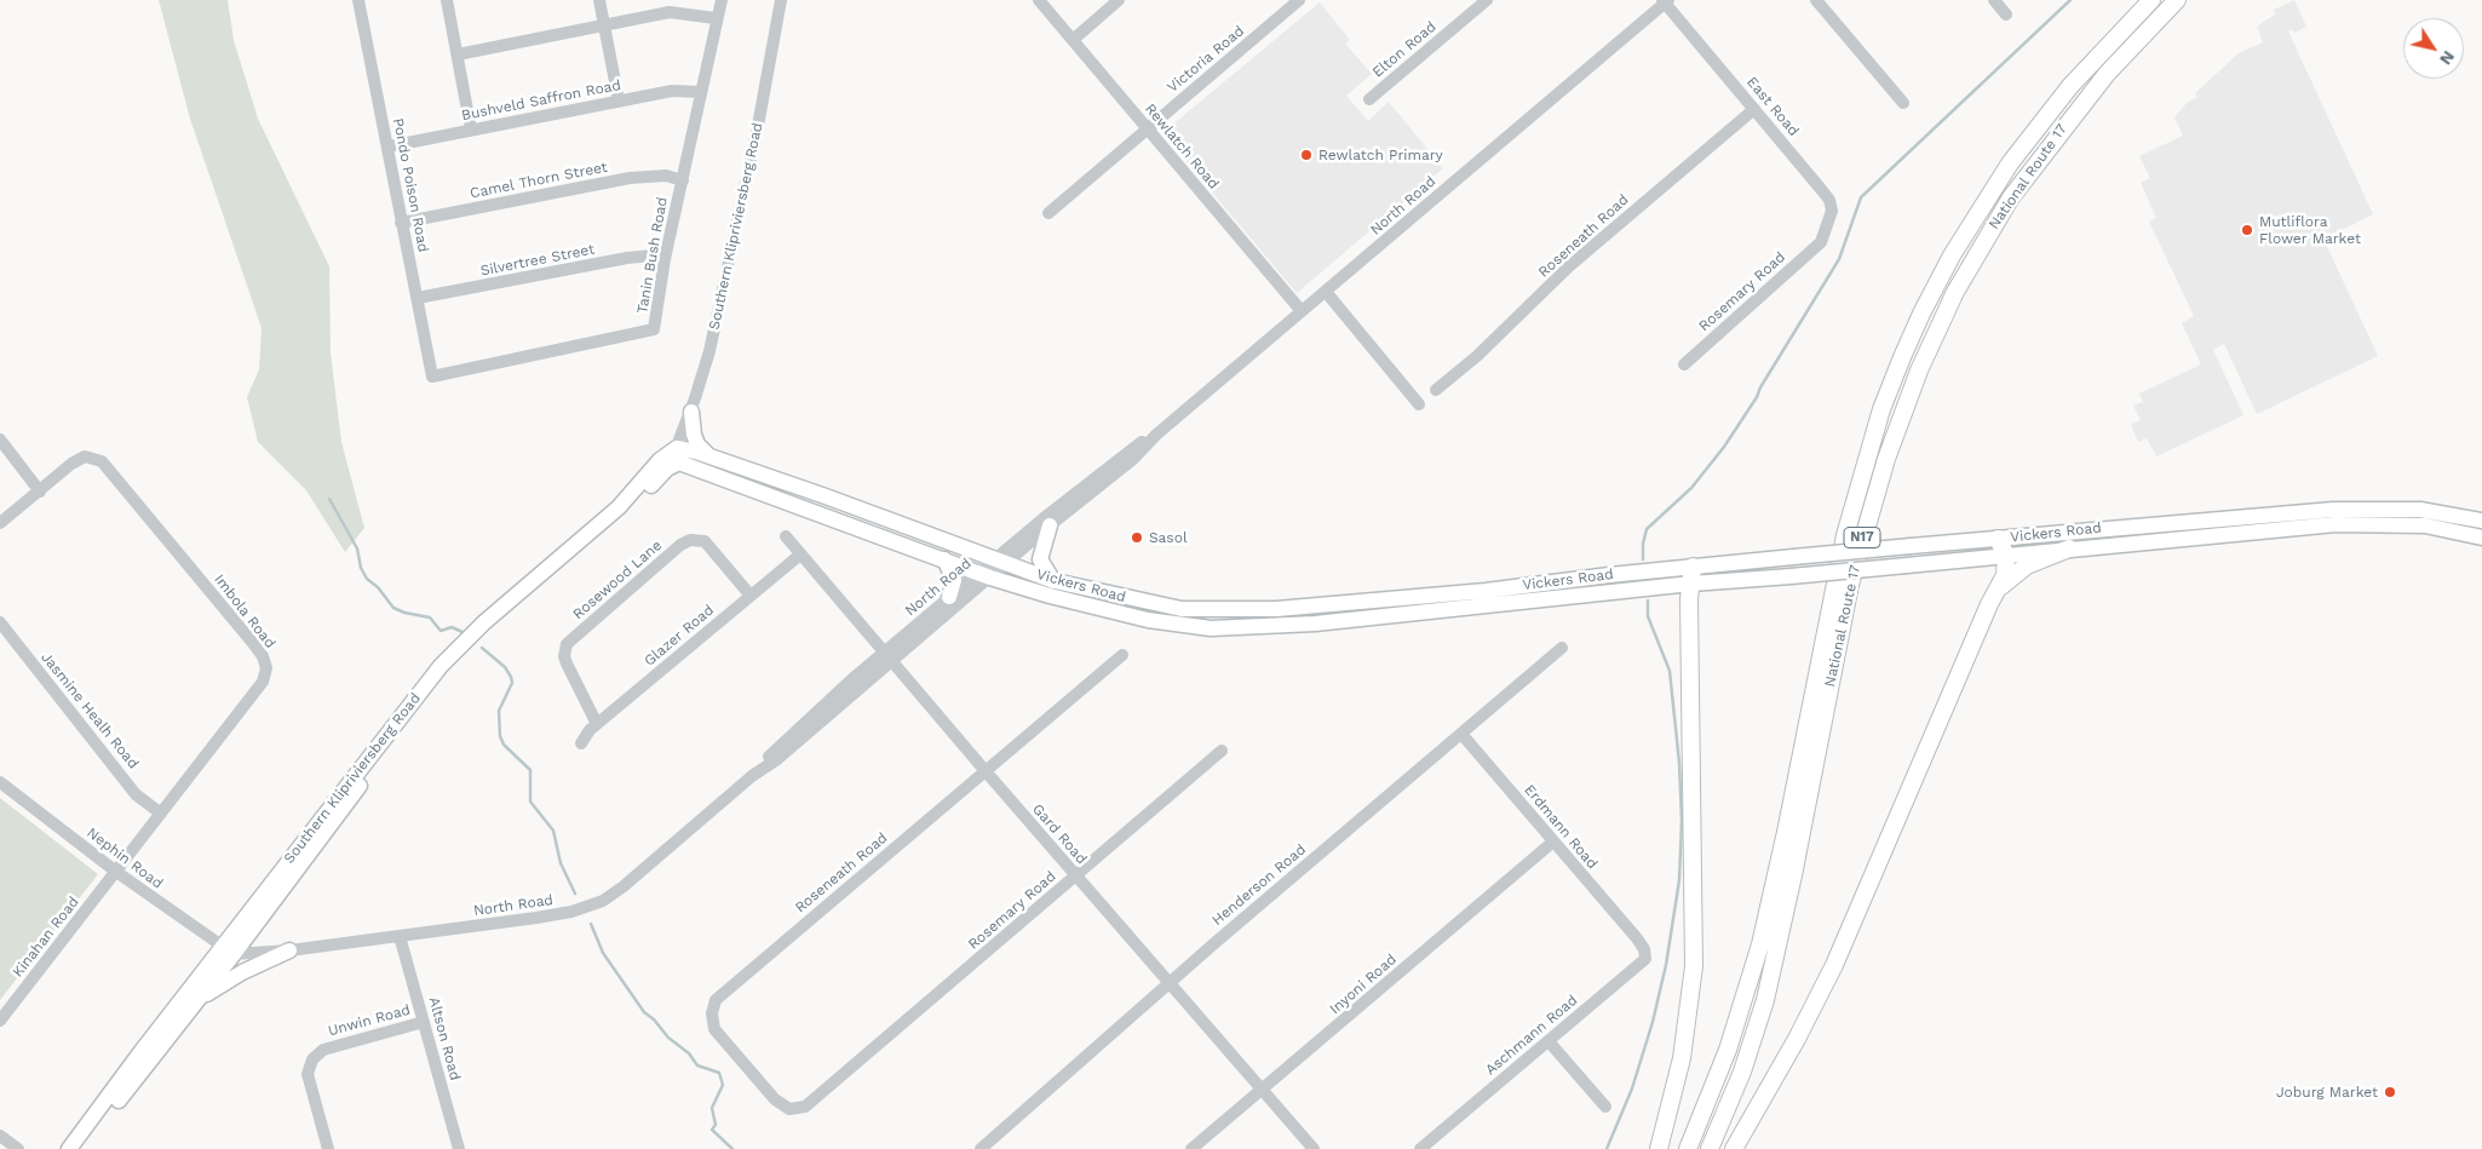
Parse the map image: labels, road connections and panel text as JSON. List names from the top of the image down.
{
  "streets": {
    "highway": ["National Route 17", "N17"],
    "main road": ["Southern Klipriviersberg Road", "Vickers Road"],
    "street": [
      "Elton Road",
      "Victoria Road",
      "Bushveld Saffron Road",
      "East Road",
      "Rewlatch Road",
      "Camel Thorn Street",
      "Pondo Poison Road",
      "North Road",
      "Roseneath Road",
      "Tanin Bush Road",
      "Silvertree Street",
      "Rosemary Road",
      "Rosewood Lane",
      "Imbola Road",
      "Glazer Road",
      "Jasmine Healh Road",
      "Erdmann Road",
      "Gard Road",
      "Nephin Road",
      "Henderson Road",
      "Kinahan Road",
      "Inyoni Road",
      "Unwin Road",
      "Aschmann Road",
      "Altson Road"
    ]
  },
  "crossings": [
    ["Victoria Road", "Rewlatch Road"],
    ["Bushveld Saffron Road", "Pondo Poison Road"],
    ["Bushveld Saffron Road", "Tanin Bush Road"],
    ["East Road", "North Road"],
    ["East Road", "Roseneath Road"],
    ["East Road", "Rosemary Road"],
    ["Rewlatch Road", "North Road"],
    ["Camel Thorn Street", "Pondo Poison Road"],
    ["Camel Thorn Street", "Tanin Bush Road"],
    ["Pondo Poison Road", "Tanin Bush Road"],
    ["Pondo Poison Road", "Silvertree Street"],
    ["North Road", "Southern Klipriviersberg Road"],
    ["North Road", "Vickers Road"],
    ["North Road", "Gard Road"],
    ["North Road", "Nephin Road"],
    ["North Road", "Altson Road"],
    ["Southern Klipriviersberg Road", "Vickers Road"],
    ["Southern Klipriviersberg Road", "Nephin Road"],
    ["Roseneath Road", "Rosemary Road"],
    ["Roseneath Road", "Gard Road"],
    ["Tanin Bush Road", "Silvertree Street"],
    ["Rosemary Road", "Gard Road"],
    ["Rosewood Lane", "Glazer Road"],
    ["Imbola Road", "Jasmine Healh Road"],
    ["Imbola Road", "Nephin Road"],
    ["Imbola Road", "Kinahan Road"],
    ["Glazer Road", "Gard Road"],
    ["Erdmann Road", "Henderson Road"],
    ["Erdmann Road", "Inyoni Road"],
    ["Erdmann Road", "Aschmann Road"],
    ["Gard Road", "Henderson Road"],
    ["Gard Road", "Inyoni Road"],
    ["Nephin Road", "Kinahan Road"],
    ["Unwin Road", "Altson Road"]
  ],
  "places": [
    "Rewlatch Primary",
    "Mutliflora Flower Market",
    "Sasol",
    "Joburg Market"
  ],
  "north": "bottom right"
}
